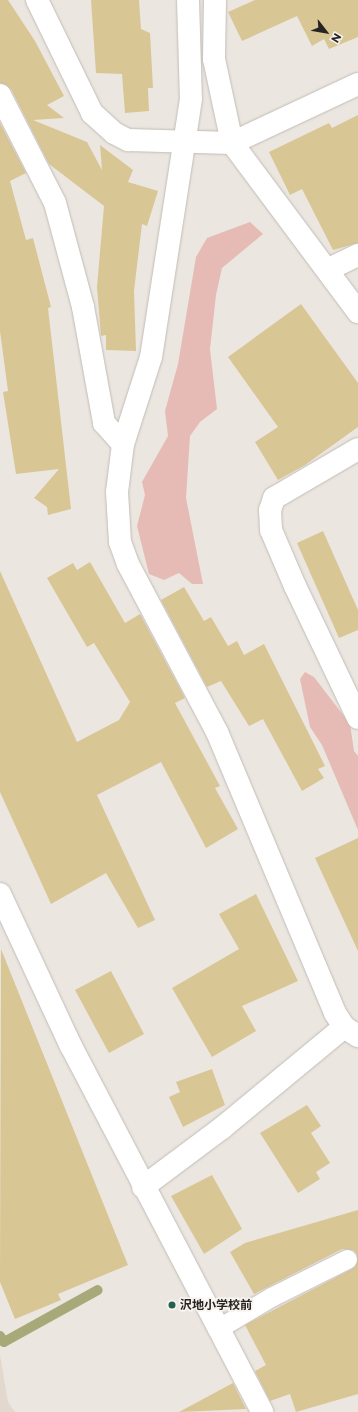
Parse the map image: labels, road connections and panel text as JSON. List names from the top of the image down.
{
  "places": ["沢地小学校前"],
  "north": "bottom right"
}
